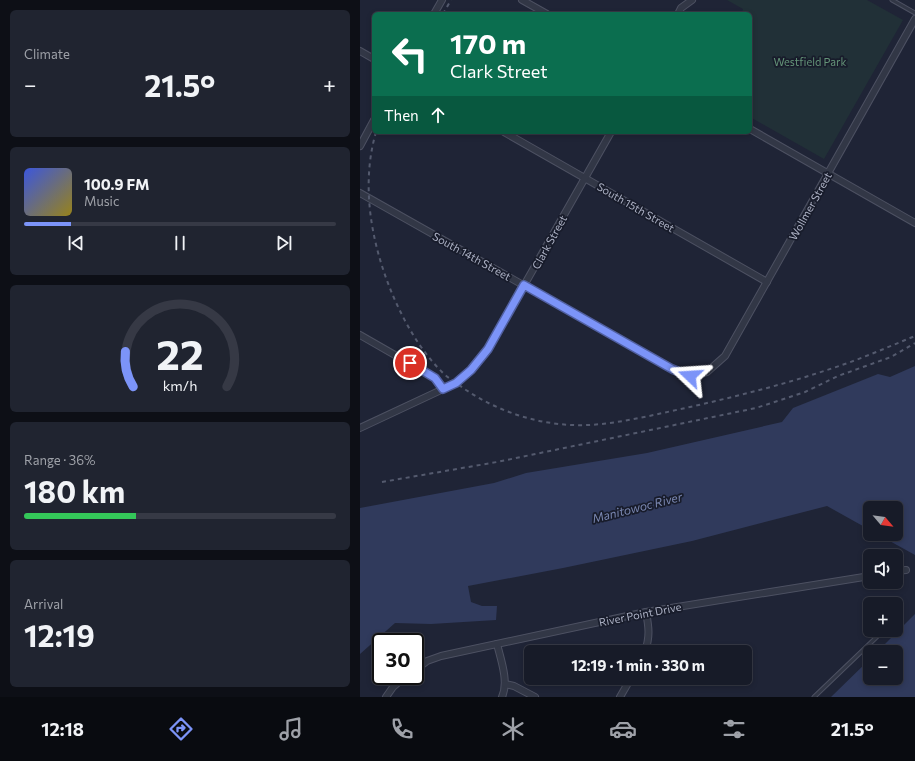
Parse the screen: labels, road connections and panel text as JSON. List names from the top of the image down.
{
  "streets": {
    "street": [
      "Wollmer Street",
      "South 15th Street",
      "Clark Street",
      "South 14th Street",
      "River Point Drive"
    ]
  },
  "crossings": [
    ["Wollmer Street", "South 15th Street"],
    ["Wollmer Street", "South 14th Street"],
    ["South 15th Street", "Clark Street"],
    ["Clark Street", "South 14th Street"]
  ],
  "water": ["Manitowoc River"],
  "parks": ["Westfield Park"],
  "north": "bottom right",
  "page": {
    "tile": [
      "Climate",
      ["Range · 36%", "180 km"],
      ["Arrival", "12:19"]
    ],
    "turn": ["170 m", "Clark Street"],
    "heat": ["−", "21.5°", "+"],
    "then": "Then",
    "song": ["100.9 FM", "Music"],
    "map_buttons": ["+", "−"],
    "limit": "30",
    "trip": "12:19 · 1 min · 330 m",
    "tabs": ["12:18", "21.5°"],
    "gauge": ["22", "km/h"]
  }
}
